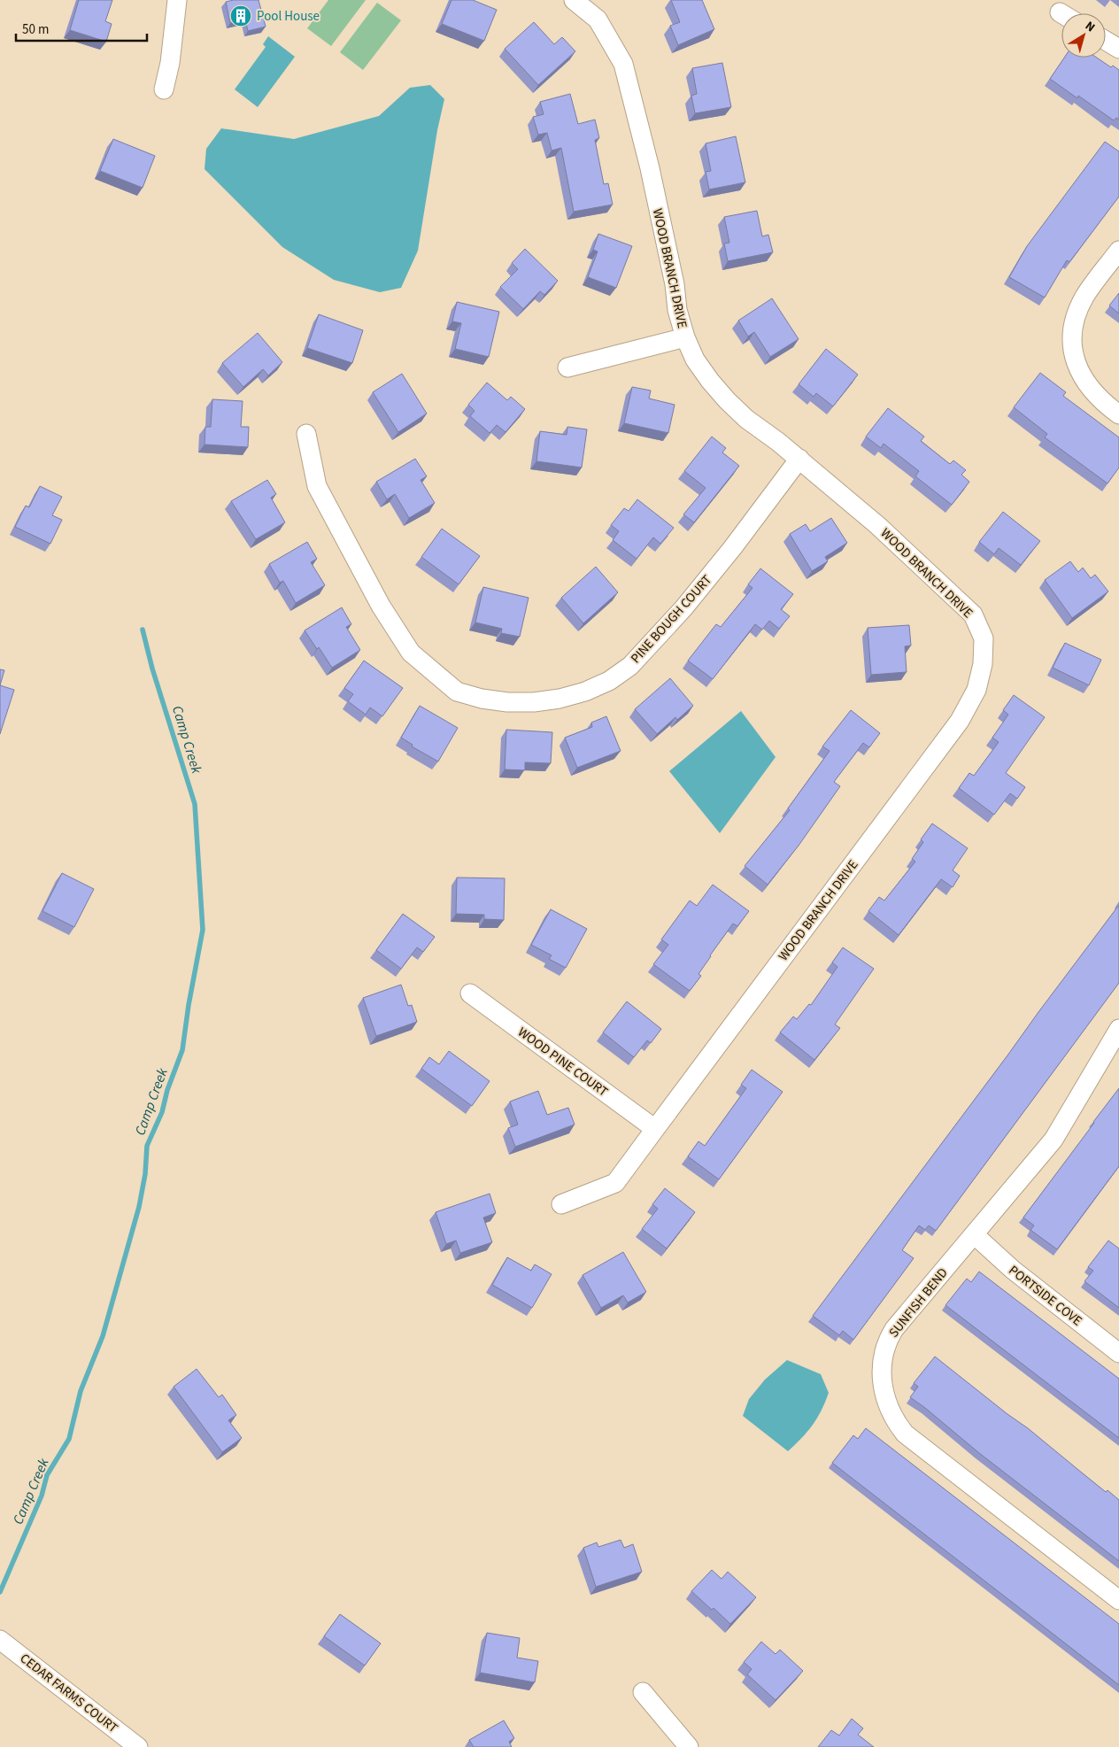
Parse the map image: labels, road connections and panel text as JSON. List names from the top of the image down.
{
  "streets": {
    "street": [
      "WOOD BRANCH DRIVE",
      "PINE BOUGH COURT",
      "WOOD PINE COURT",
      "PORTSIDE COVE",
      "SUNFISH BEND",
      "CEDAR FARMS COURT"
    ]
  },
  "crossings": [
    ["WOOD BRANCH DRIVE", "PINE BOUGH COURT"],
    ["WOOD BRANCH DRIVE", "WOOD PINE COURT"],
    ["PORTSIDE COVE", "SUNFISH BEND"]
  ],
  "water": ["Camp Creek"],
  "places": {
    "building": ["Pool House"]
  },
  "scale_bar": "50 m",
  "north": "top right"
}
